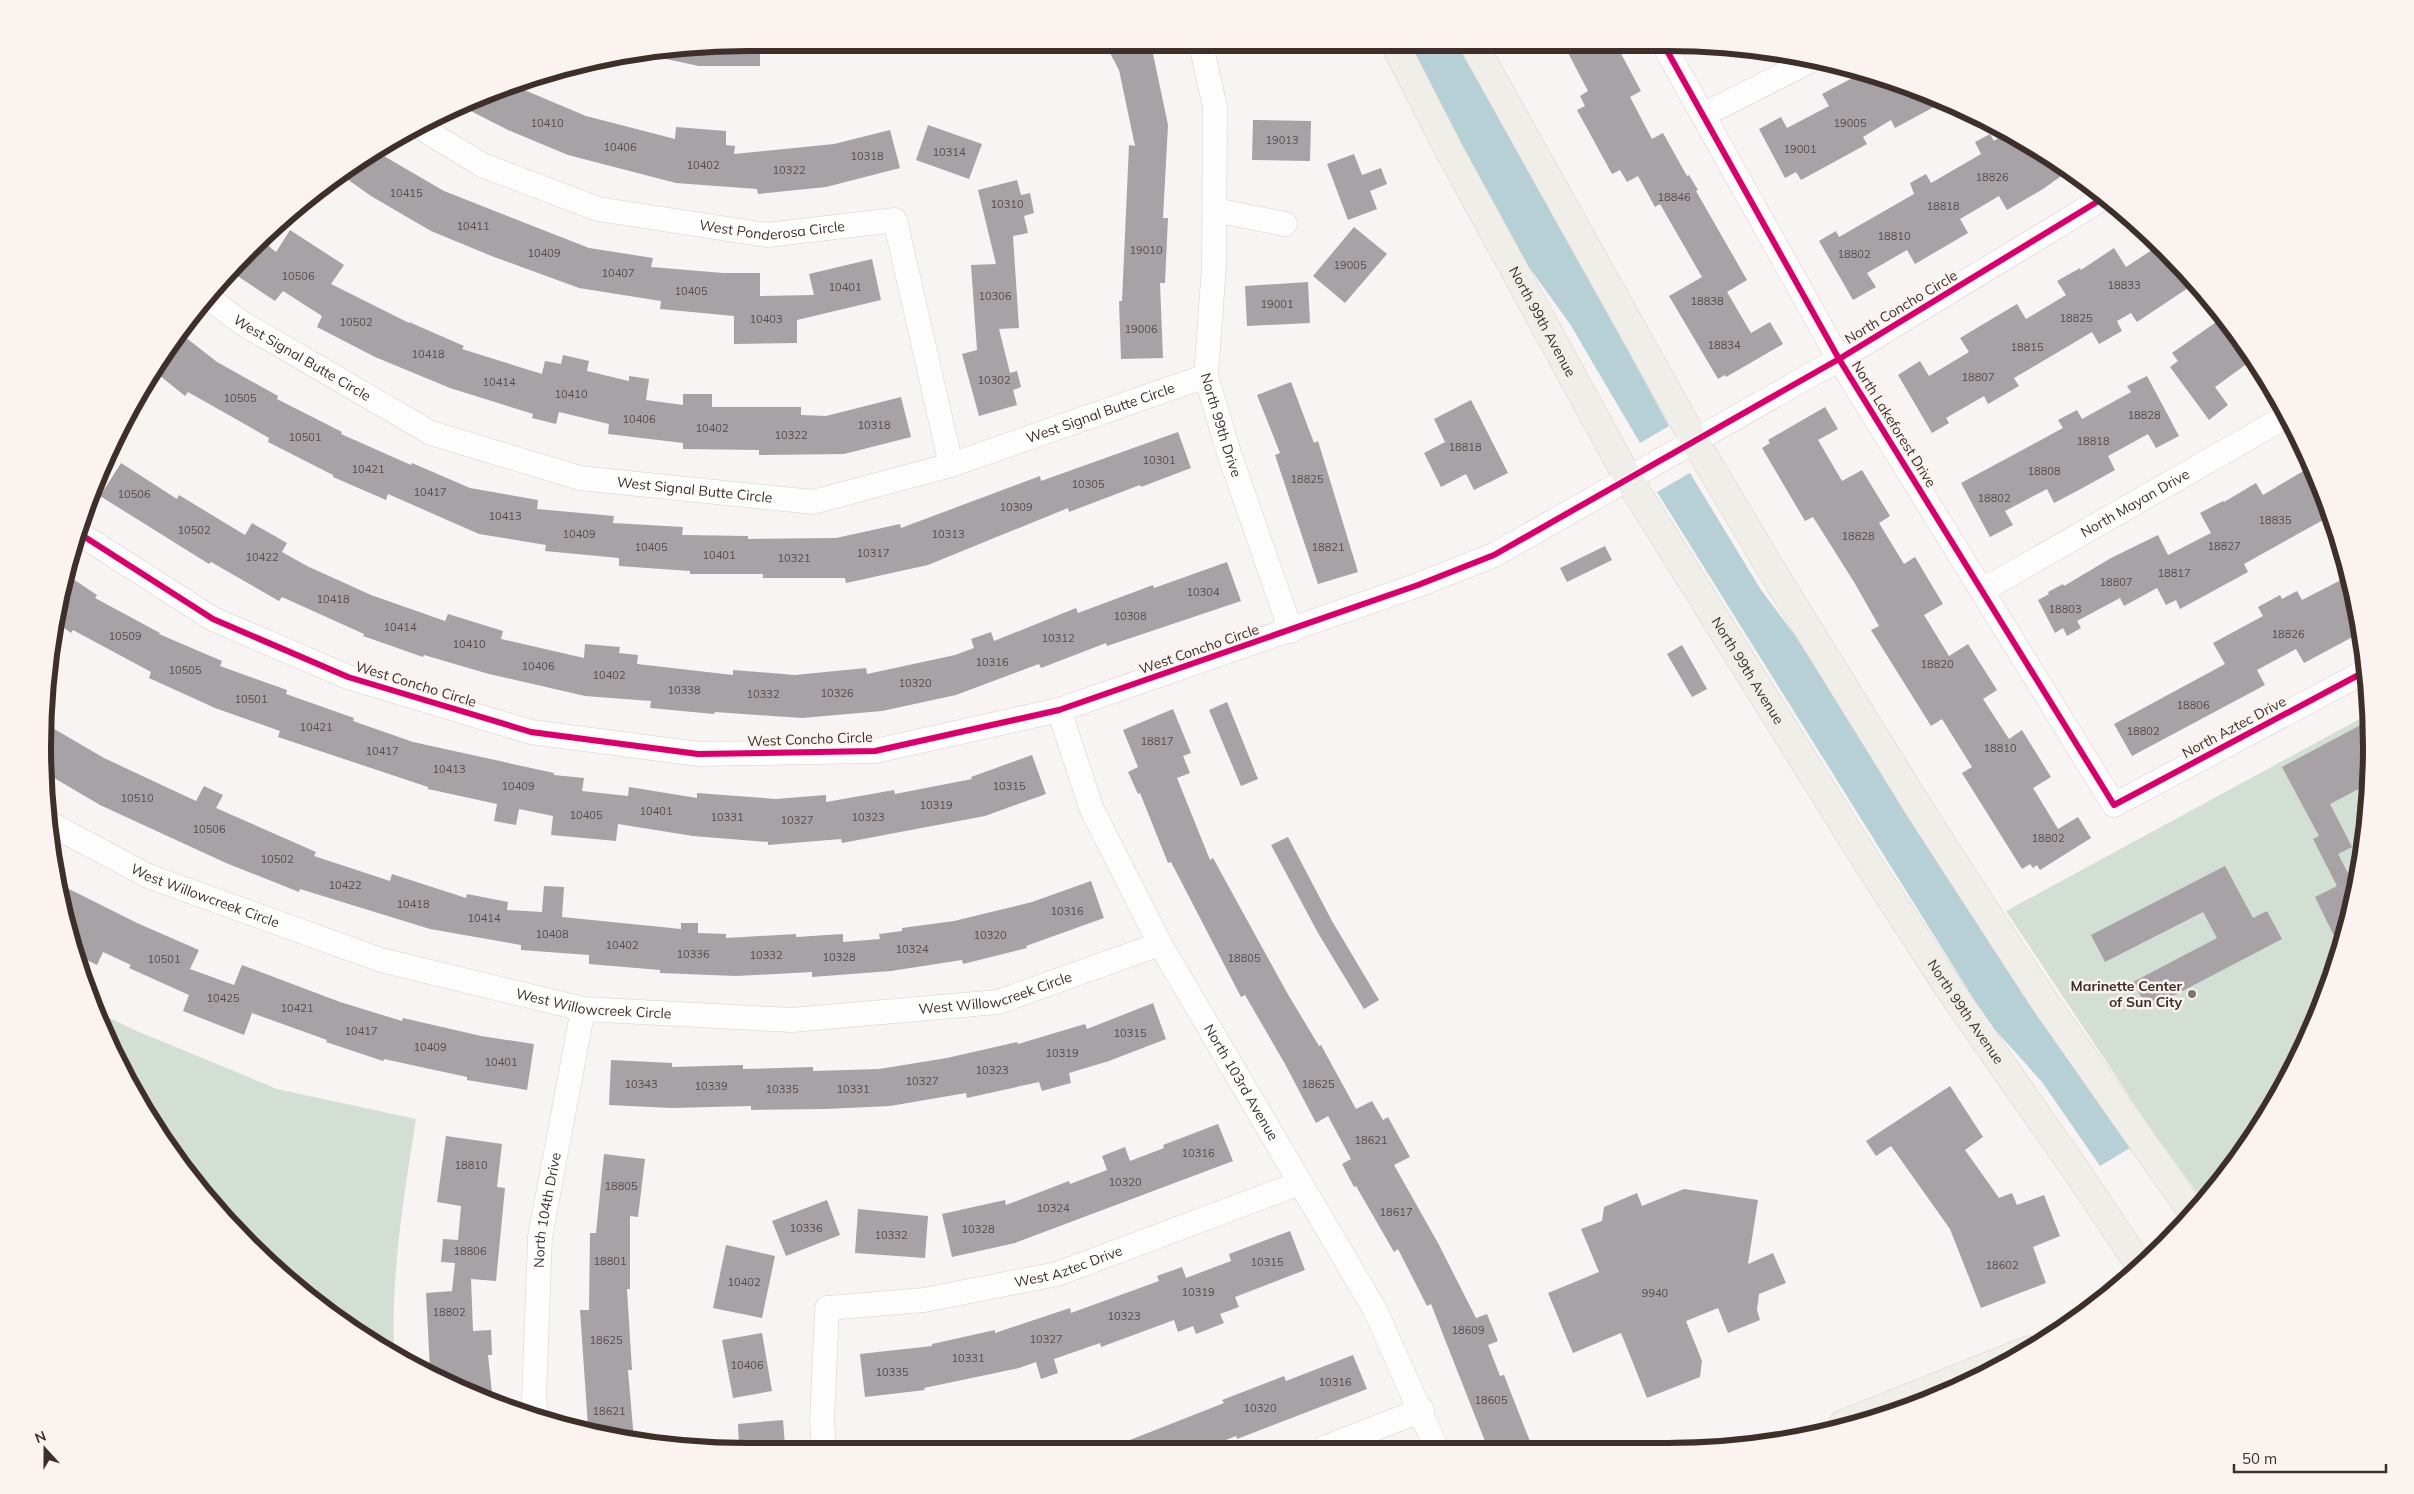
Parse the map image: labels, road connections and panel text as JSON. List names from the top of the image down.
{
  "streets": {
    "main road": ["North 99th Avenue"],
    "street": [
      "West Ponderosa Circle",
      "North Concho Circle",
      "West Signal Butte Circle",
      "North Lakeforest Drive",
      "North 99th Drive",
      "North Mayan Drive",
      "West Concho Circle",
      "North Aztec Drive",
      "West Willowcreek Circle",
      "North 103rd Avenue",
      "North 104th Drive",
      "West Aztec Drive"
    ]
  },
  "crossings": [
    ["West Ponderosa Circle", "West Signal Butte Circle"],
    ["North Concho Circle", "North 99th Avenue"],
    ["North Concho Circle", "North Lakeforest Drive"],
    ["North Concho Circle", "West Concho Circle"],
    ["North 99th Avenue", "West Concho Circle"],
    ["West Signal Butte Circle", "North 99th Drive"],
    ["North Lakeforest Drive", "North Mayan Drive"],
    ["North Lakeforest Drive", "North Aztec Drive"],
    ["North 99th Drive", "West Concho Circle"],
    ["West Concho Circle", "North 103rd Avenue"],
    ["West Willowcreek Circle", "North 103rd Avenue"],
    ["West Willowcreek Circle", "North 104th Drive"],
    ["North 103rd Avenue", "West Aztec Drive"]
  ],
  "places": ["Marinette Center of Sun City"],
  "house_numbers": [
    "10410",
    "19005",
    "19013",
    "10406",
    "19001",
    "10314",
    "10318",
    "10402",
    "10322",
    "18826",
    "10415",
    "18846",
    "10310",
    "18818",
    "10411",
    "18810",
    "19010",
    "10409",
    "18802",
    "19005",
    "10407",
    "10506",
    "18833",
    "10401",
    "10405",
    "10306",
    "18838",
    "19001",
    "18825",
    "10403",
    "10502",
    "19006",
    "18834",
    "18815",
    "10418",
    "18807",
    "10302",
    "10414",
    "10410",
    "10505",
    "18828",
    "10406",
    "10318",
    "10402",
    "10322",
    "10501",
    "18818",
    "18818",
    "10301",
    "10421",
    "18808",
    "18825",
    "10305",
    "10417",
    "10506",
    "18802",
    "10309",
    "10413",
    "18835",
    "10502",
    "10409",
    "10313",
    "18828",
    "18827",
    "10405",
    "18821",
    "10317",
    "10401",
    "10422",
    "10321",
    "18817",
    "18807",
    "10304",
    "10418",
    "18803",
    "10308",
    "10414",
    "18826",
    "10509",
    "10312",
    "10410",
    "10316",
    "18820",
    "10406",
    "10505",
    "10402",
    "10320",
    "10338",
    "10326",
    "10332",
    "10501",
    "18806",
    "10421",
    "18802",
    "18817",
    "18810",
    "10417",
    "10413",
    "10409",
    "10315",
    "10510",
    "10319",
    "10401",
    "10405",
    "10331",
    "10323",
    "10327",
    "10506",
    "18802",
    "10502",
    "10422",
    "10418",
    "10316",
    "10414",
    "10408",
    "10320",
    "10402",
    "10324",
    "10336",
    "10332",
    "10328",
    "18805",
    "10501",
    "10425",
    "10421",
    "10417",
    "10315",
    "10409",
    "10319",
    "10401",
    "10323",
    "10327",
    "10343",
    "18625",
    "10339",
    "10335",
    "10331",
    "18621",
    "10316",
    "18810",
    "10320",
    "18805",
    "10324",
    "18617",
    "10336",
    "10328",
    "10332",
    "18806",
    "18801",
    "10315",
    "18602",
    "10402",
    "10319",
    "9940",
    "18802",
    "10323",
    "18609",
    "10327",
    "18625",
    "10331",
    "10406",
    "10335",
    "10316",
    "18605",
    "10320",
    "18621"
  ],
  "scale_bar": "50 m",
  "north": "top"
}
